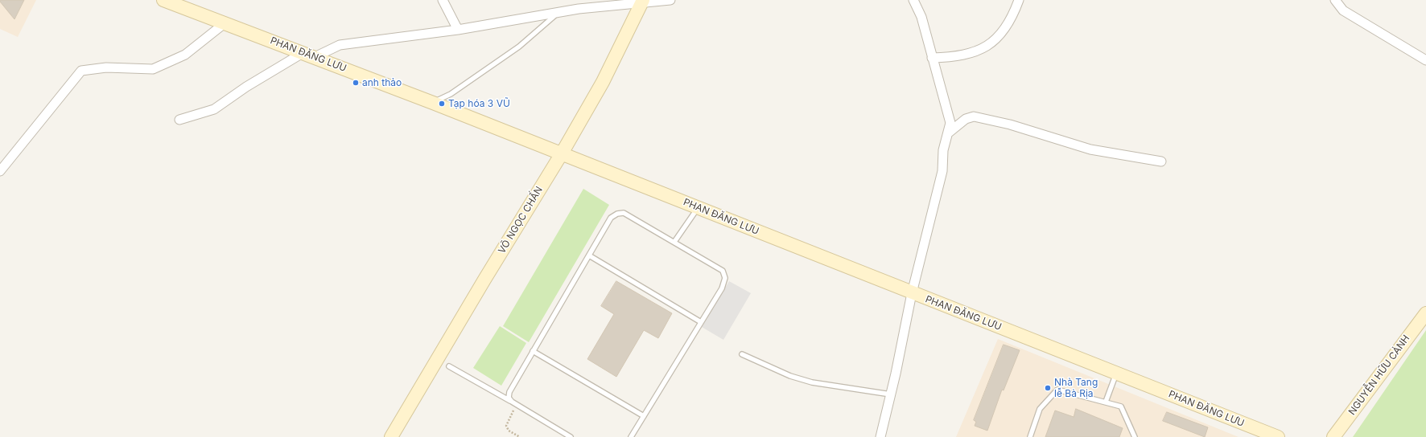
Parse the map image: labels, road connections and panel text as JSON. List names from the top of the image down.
{
  "streets": {
    "street": ["PHAN ĐĂNG LƯU", "VÕ NGỌC CHẤN", "NGUYỄN HỮU CẢNH"]
  },
  "crossings": [
    ["PHAN ĐĂNG LƯU", "VÕ NGỌC CHẤN"]
  ],
  "places": ["anh thảo", "Tạp hóa 3 VŨ", "Nhà Tang lễ Bà Rịa"]
}
